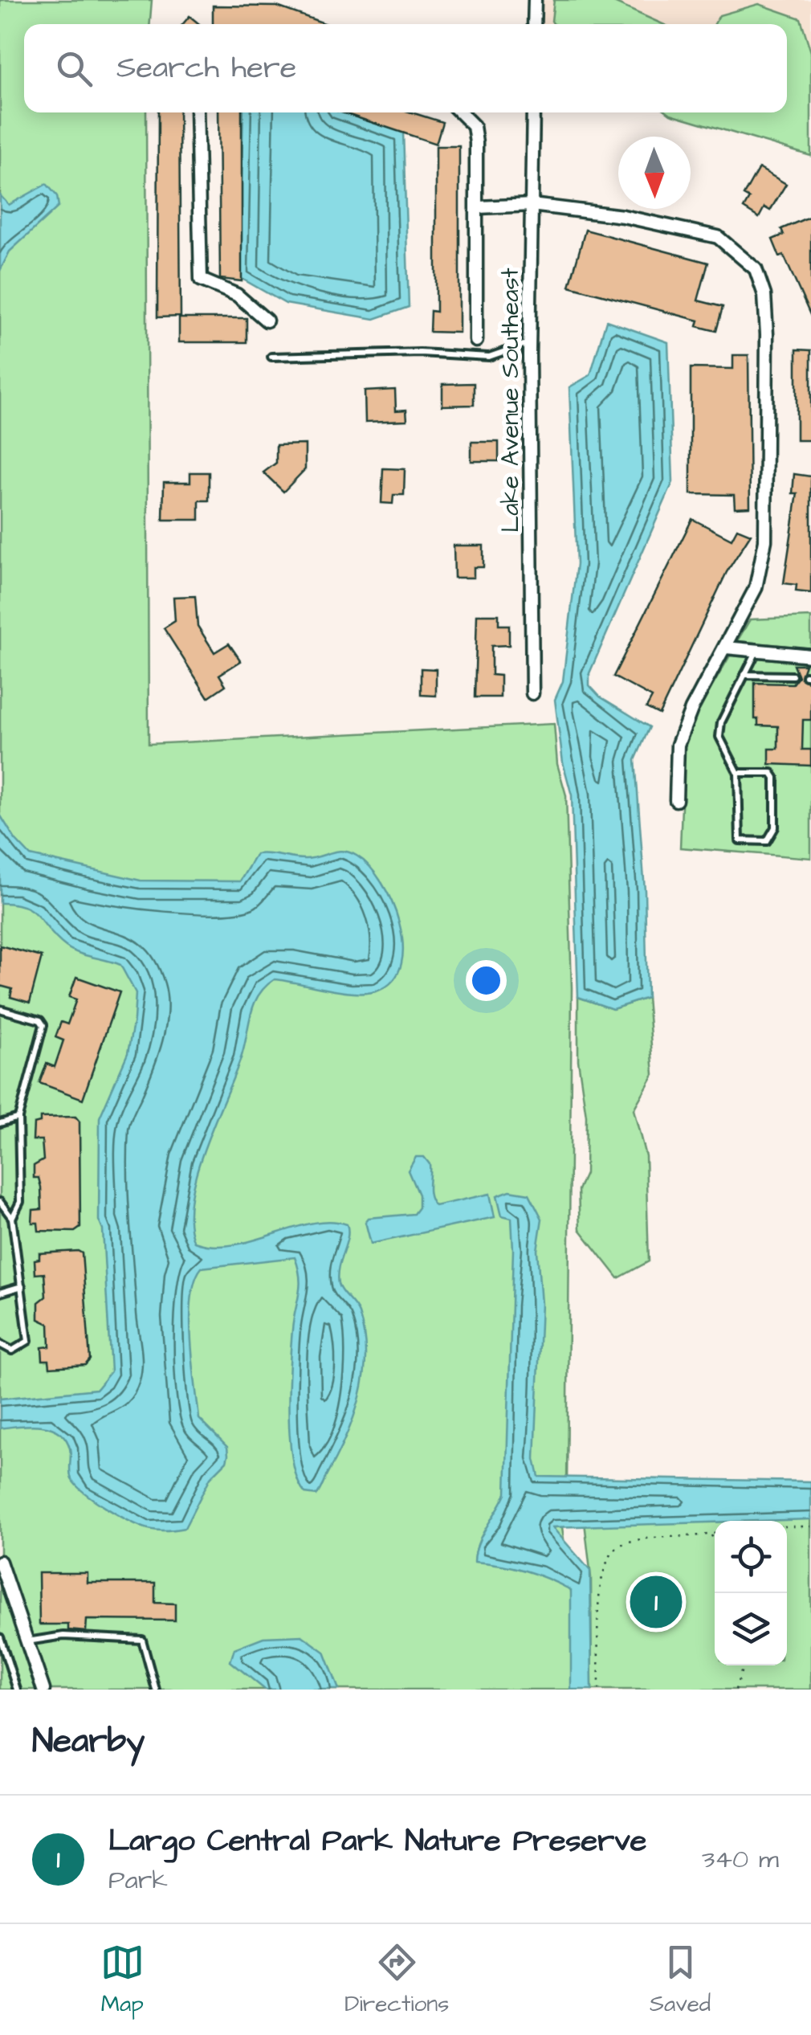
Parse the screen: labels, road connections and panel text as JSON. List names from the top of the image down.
{
  "streets": {
    "street": ["Lake Avenue Southeast"]
  },
  "north": "bottom",
  "page": {
    "search": "Search here",
    "pins": "1",
    "heading": "Nearby",
    "list": [
      {
        "mark": "1",
        "name": "Largo Central Park Nature Preserve",
        "note": "Park",
        "value": "340 m"
      }
    ],
    "nav": ["Map", "Directions", "Saved"]
  }
}
